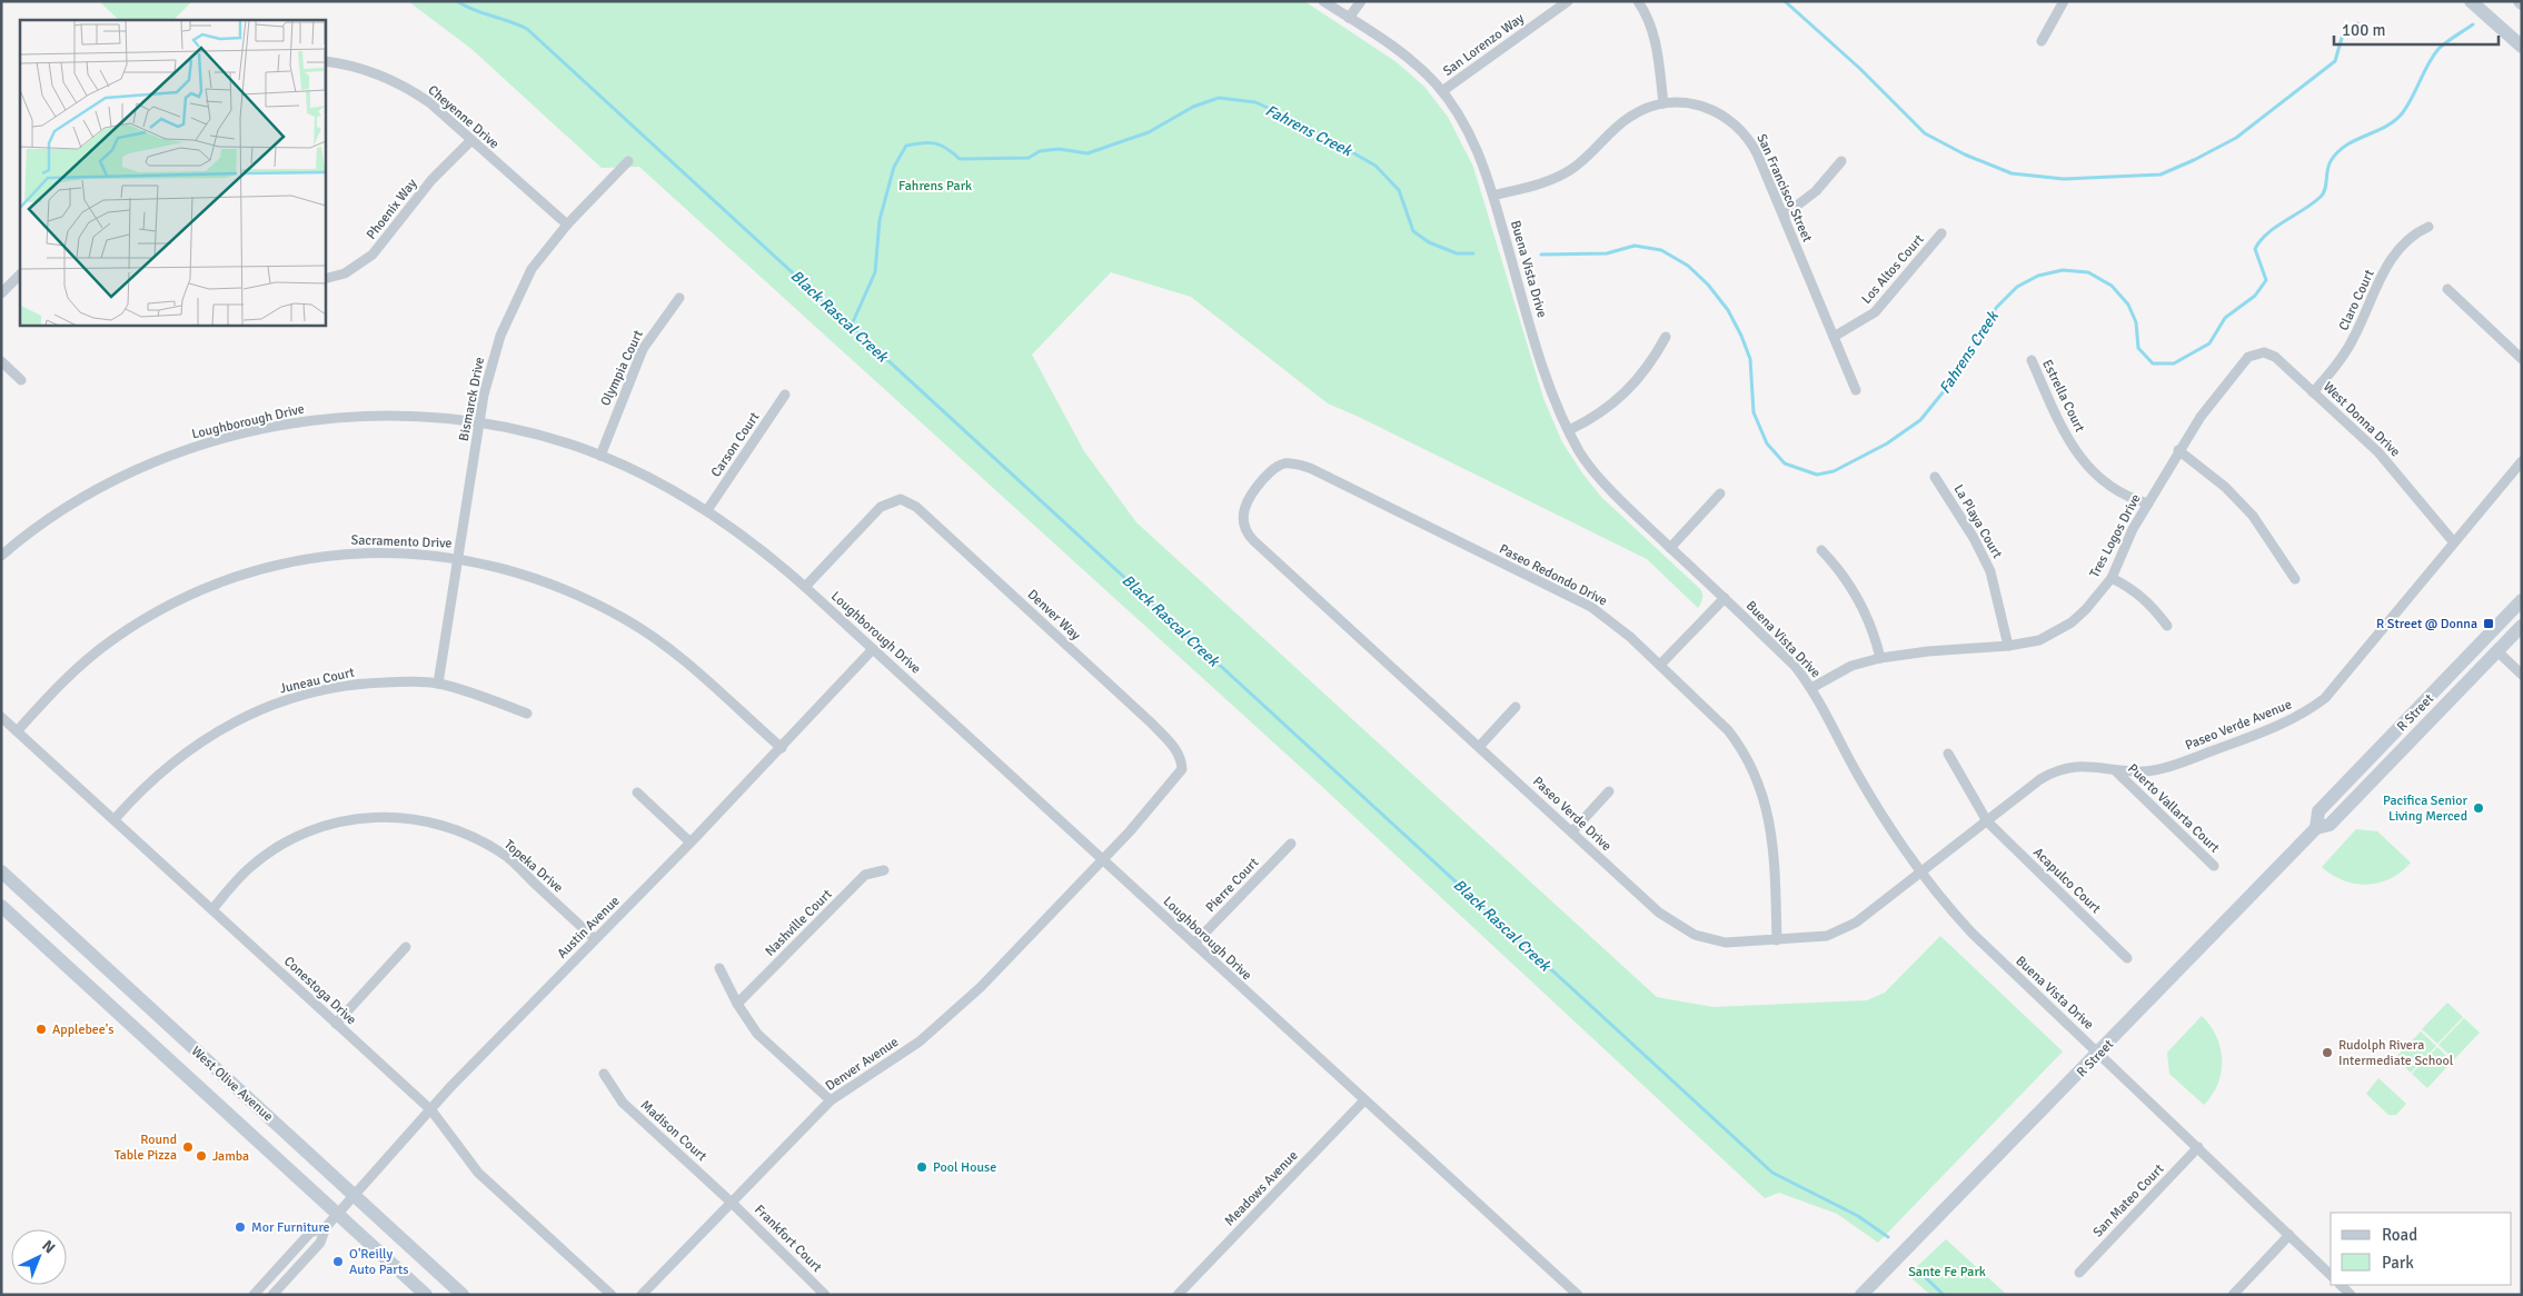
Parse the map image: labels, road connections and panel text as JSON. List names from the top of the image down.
{
  "streets": {
    "main road": ["R Street", "West Olive Avenue"],
    "street": [
      "San Lorenzo Way",
      "Cheyenne Drive",
      "San Francisco Street",
      "Phoenix Way",
      "Buena Vista Drive",
      "Los Altos Court",
      "Claro Court",
      "Olympia Court",
      "Estrella Court",
      "Bismarck Drive",
      "West Donna Drive",
      "Loughborough Drive",
      "Carson Court",
      "La Playa Court",
      "Tres Logos Drive",
      "Sacramento Drive",
      "Paseo Redondo Drive",
      "Denver Way",
      "Juneau Court",
      "Paseo Verde Avenue",
      "Puerto Vallarta Court",
      "Paseo Verde Drive",
      "Topeka Drive",
      "Acapulco Court",
      "Pierre Court",
      "Nashville Court",
      "Austin Avenue",
      "Conestoga Drive",
      "Denver Avenue",
      "Madison Court",
      "Meadows Avenue",
      "San Mateo Court",
      "Frankfort Court"
    ]
  },
  "crossings": [
    ["San Lorenzo Way", "Buena Vista Drive"],
    ["Cheyenne Drive", "Phoenix Way"],
    ["Cheyenne Drive", "Bismarck Drive"],
    ["San Francisco Street", "Buena Vista Drive"],
    ["San Francisco Street", "Los Altos Court"],
    ["Buena Vista Drive", "Tres Logos Drive"],
    ["Buena Vista Drive", "R Street"],
    ["Buena Vista Drive", "Paseo Verde Avenue"],
    ["Buena Vista Drive", "Paseo Verde Drive"],
    ["Buena Vista Drive", "San Mateo Court"],
    ["Claro Court", "West Donna Drive"],
    ["Olympia Court", "Loughborough Drive"],
    ["Estrella Court", "Tres Logos Drive"],
    ["Bismarck Drive", "Loughborough Drive"],
    ["Bismarck Drive", "Sacramento Drive"],
    ["Bismarck Drive", "Juneau Court"],
    ["West Donna Drive", "Tres Logos Drive"],
    ["West Donna Drive", "Paseo Verde Avenue"],
    ["Loughborough Drive", "Carson Court"],
    ["Loughborough Drive", "Denver Way"],
    ["Loughborough Drive", "Pierre Court"],
    ["Loughborough Drive", "Austin Avenue"],
    ["Loughborough Drive", "Denver Avenue"],
    ["Loughborough Drive", "Meadows Avenue"],
    ["La Playa Court", "Tres Logos Drive"],
    ["Sacramento Drive", "Austin Avenue"],
    ["Sacramento Drive", "Conestoga Drive"],
    ["Paseo Redondo Drive", "Paseo Verde Drive"],
    ["Denver Way", "Denver Avenue"],
    ["Juneau Court", "Conestoga Drive"],
    ["Paseo Verde Avenue", "Puerto Vallarta Court"],
    ["Paseo Verde Avenue", "Paseo Verde Drive"],
    ["Paseo Verde Avenue", "Acapulco Court"],
    ["Topeka Drive", "Austin Avenue"],
    ["Topeka Drive", "Conestoga Drive"],
    ["Austin Avenue", "Conestoga Drive"],
    ["Austin Avenue", "West Olive Avenue"],
    ["Denver Avenue", "Madison Court"],
    ["Denver Avenue", "Frankfort Court"],
    ["Madison Court", "Frankfort Court"]
  ],
  "water": ["Fahrens Creek", "Black Rascal Creek"],
  "parks": ["Fahrens Park", "Sante Fe Park"],
  "places": {
    "transit": ["R Street @ Donna"],
    "other": [
      "Pacifica Senior Living Merced",
      "Applebee's",
      "Rudolph Rivera Intermediate School",
      "Round Table Pizza",
      "Jamba",
      "Pool House",
      "Mor Furniture",
      "O'Reilly Auto Parts"
    ]
  },
  "legend": ["Road", "Park"],
  "scale_bar": "100 m",
  "north": "top right"
}
